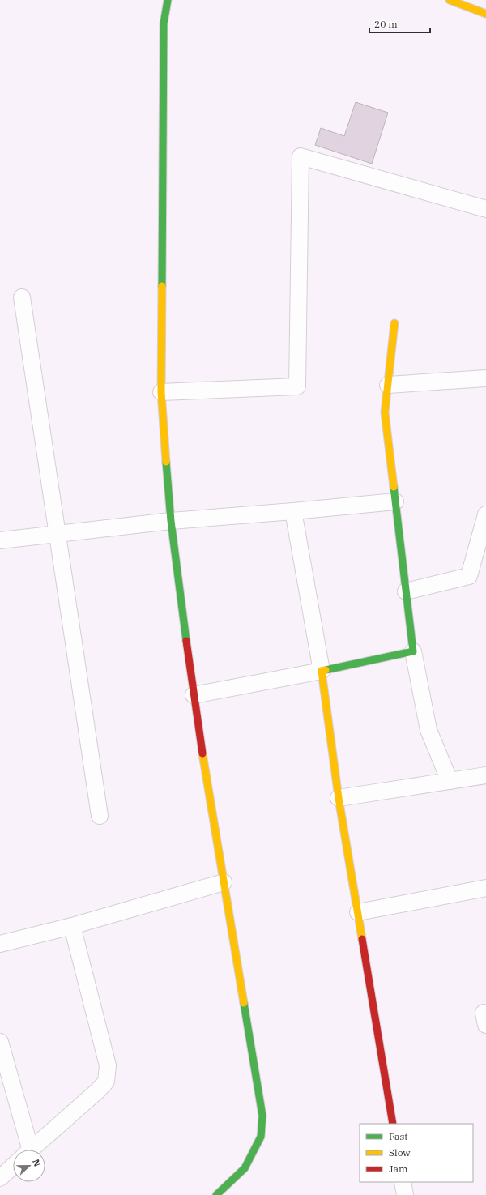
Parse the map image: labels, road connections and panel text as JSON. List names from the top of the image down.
{
  "legend": ["Fast", "Slow", "Jam"],
  "scale_bar": "20 m",
  "north": "right"
}
